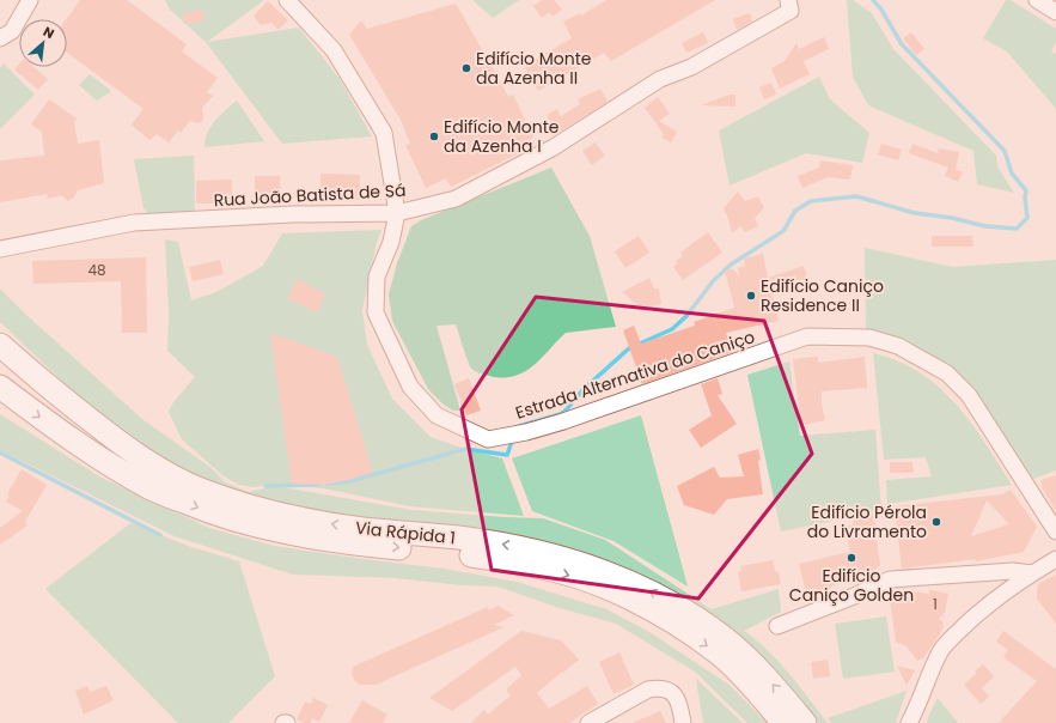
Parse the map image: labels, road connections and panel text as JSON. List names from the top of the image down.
{
  "streets": {
    "highway": ["Via Rápida 1"],
    "street": ["Rua João Batista de Sá", "Estrada Alternativa do Caniço"]
  },
  "crossings": [
    ["Rua João Batista de Sá", "Estrada Alternativa do Caniço"]
  ],
  "places": [
    "Edifício Monte da Azenha II",
    "Edifício Monte da Azenha I",
    "Edifício Caniço Residence II",
    "Edifício Pérola do Livramento",
    "Edifício Caniço Golden"
  ],
  "house_numbers": ["48", "1"],
  "north": "top right"
}
